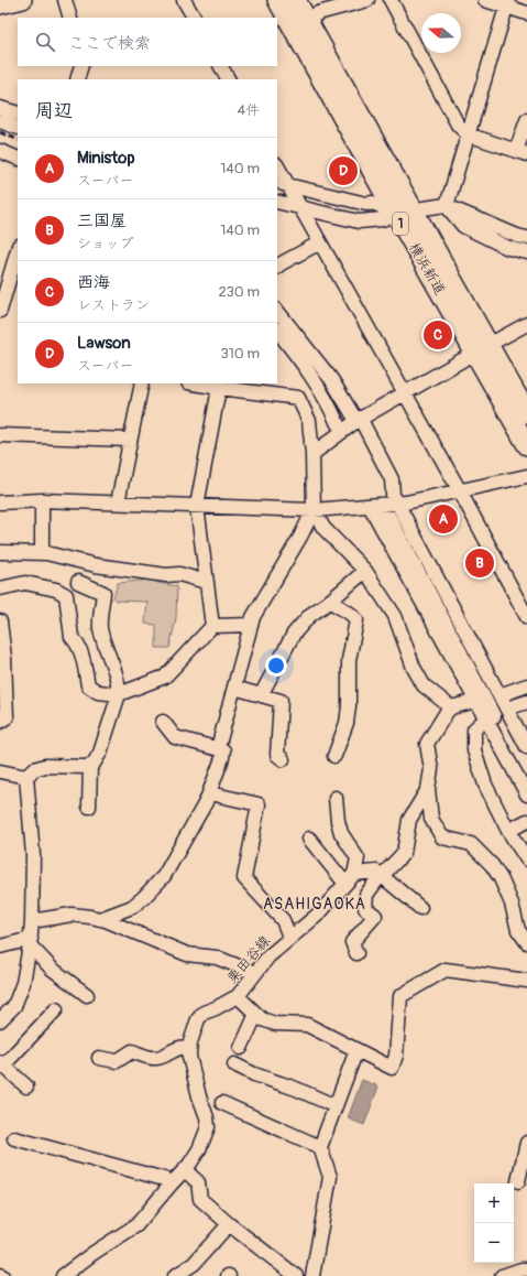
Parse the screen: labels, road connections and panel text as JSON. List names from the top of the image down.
{
  "streets": {
    "highway": ["1", "横浜新道"],
    "street": ["栗田谷線"]
  },
  "districts": ["ASAHIGAOKA"],
  "north": "left",
  "page": {
    "search": "ここで検索",
    "heading": ["周辺", "4件"],
    "list": [
      {
        "mark": "A",
        "name": "Ministop",
        "note": "スーパー",
        "value": "140 m"
      },
      {
        "mark": "B",
        "name": "三国屋",
        "note": "ショップ",
        "value": "140 m"
      },
      {
        "mark": "C",
        "name": "西海",
        "note": "レストラン",
        "value": "230 m"
      },
      {
        "mark": "D",
        "name": "Lawson",
        "note": "スーパー",
        "value": "310 m"
      }
    ],
    "pins": [
      "D",
      "C",
      "A",
      "B"
    ],
    "map_buttons": ["+", "−"]
  }
}
